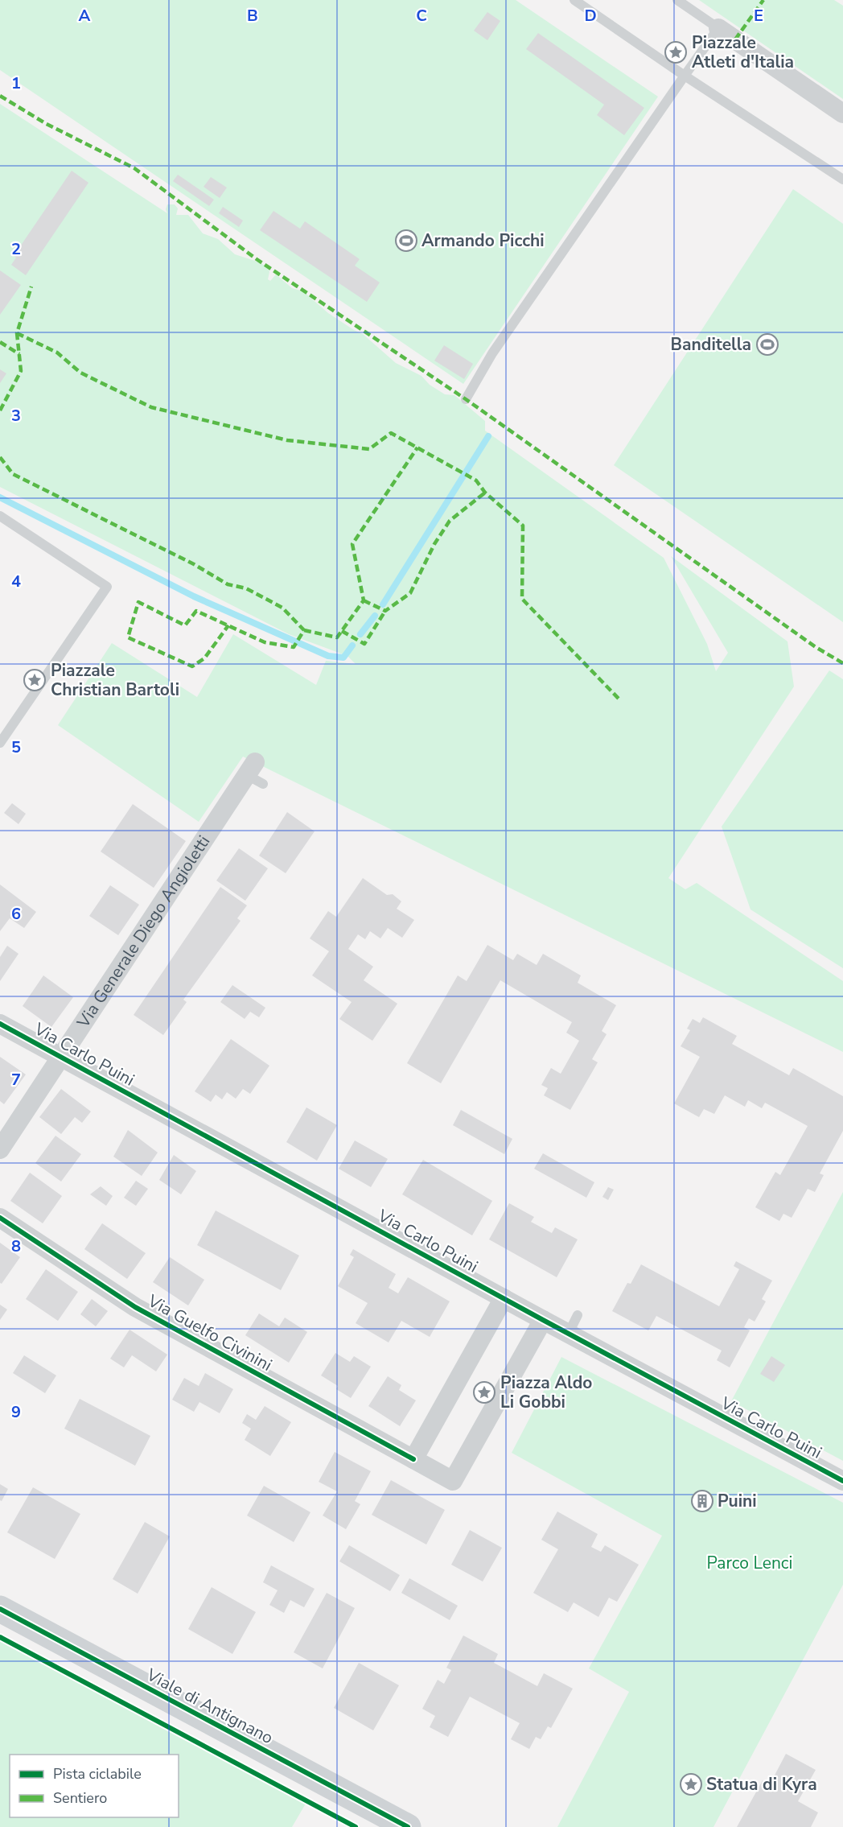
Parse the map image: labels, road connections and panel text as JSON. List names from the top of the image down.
{
  "streets": {
    "main road": ["Viale di Antignano"],
    "street": ["Via Generale Diego Angioletti", "Via Carlo Puini", "Via Guelfo Civinini"]
  },
  "crossings": [
    ["Via Generale Diego Angioletti", "Via Carlo Puini"]
  ],
  "parks": ["Parco Lenci"],
  "places": {
    "place": [
      "Piazzale Atleti d'Italia",
      "Piazzale Christian Bartoli",
      "Piazza Aldo Li Gobbi",
      "Statua di Kyra"
    ],
    "sports": ["Armando Picchi", "Banditella"],
    "building": ["Puini"]
  },
  "legend": ["Pista ciclabile", "Sentiero"],
  "grid": {
    "columns": [
      "A",
      "B",
      "C",
      "D",
      "E"
    ],
    "rows": [
      "1",
      "2",
      "3",
      "4",
      "5",
      "6",
      "7",
      "8",
      "9"
    ]
  }
}
